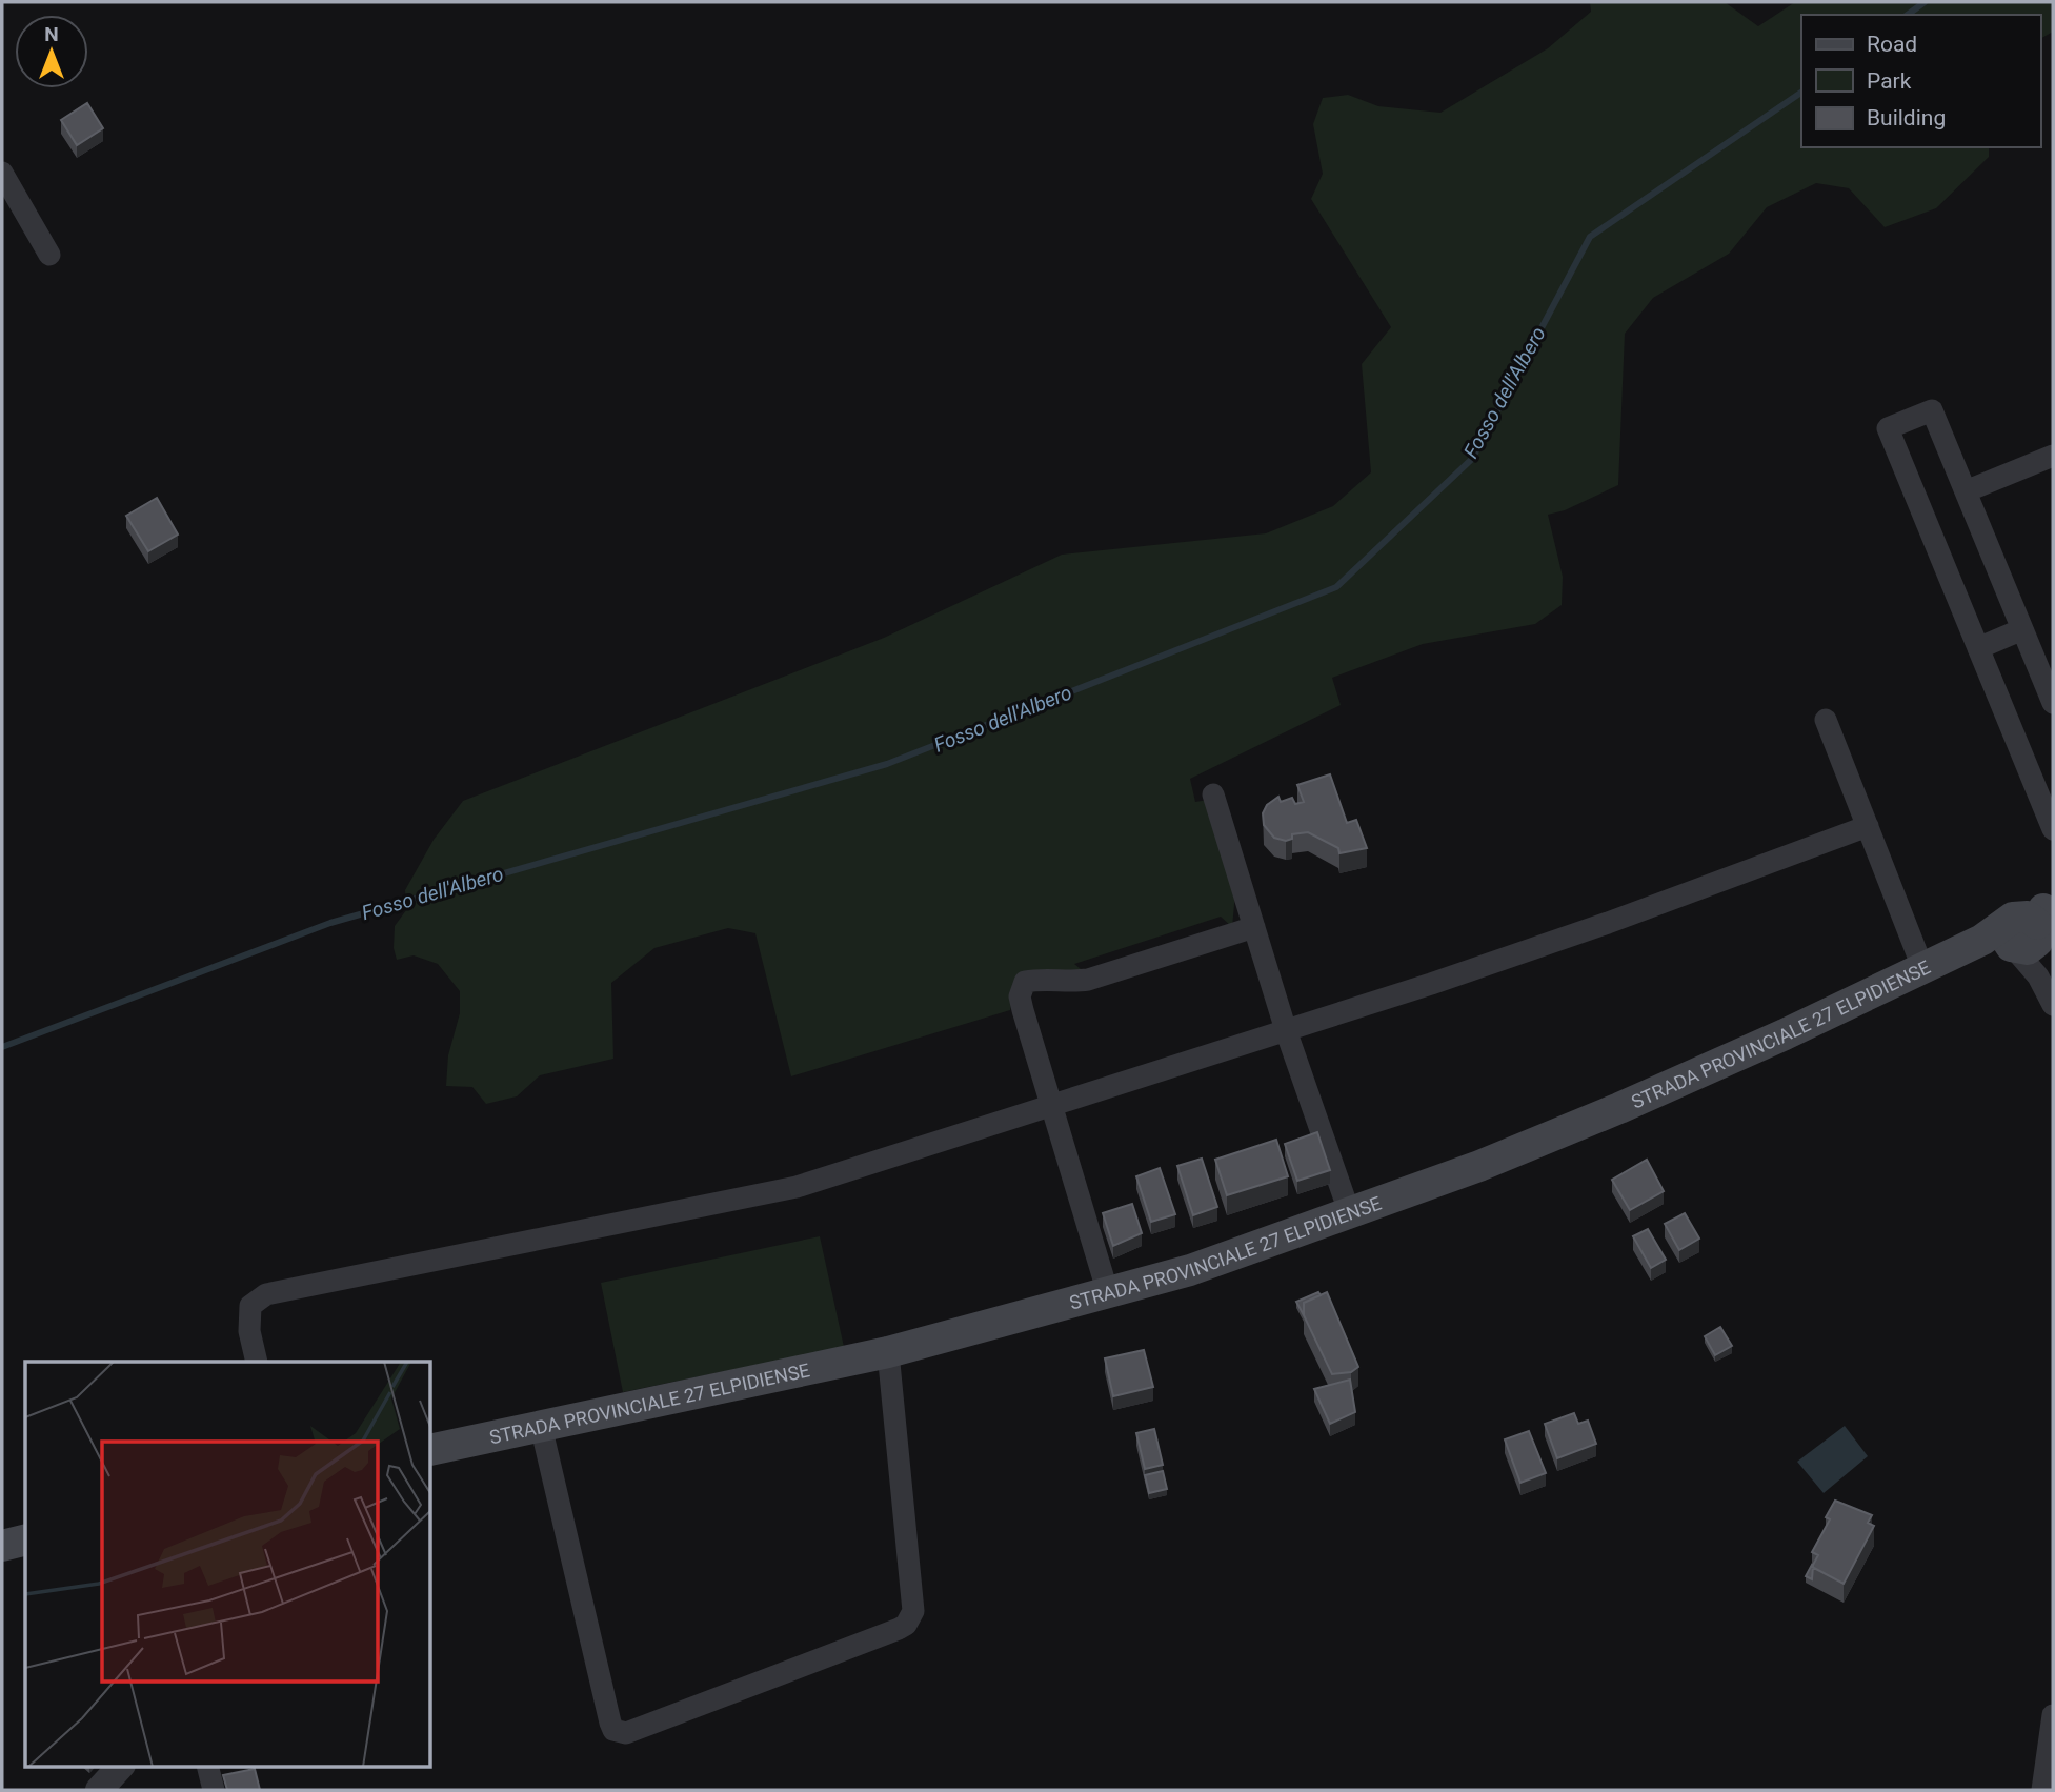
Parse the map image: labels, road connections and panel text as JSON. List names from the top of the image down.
{
  "streets": {
    "main road": ["STRADA PROVINCIALE 27 ELPIDIENSE"]
  },
  "water": ["Fosso dell'Albero"],
  "legend": ["Road", "Park", "Building"],
  "north": "top"
}
